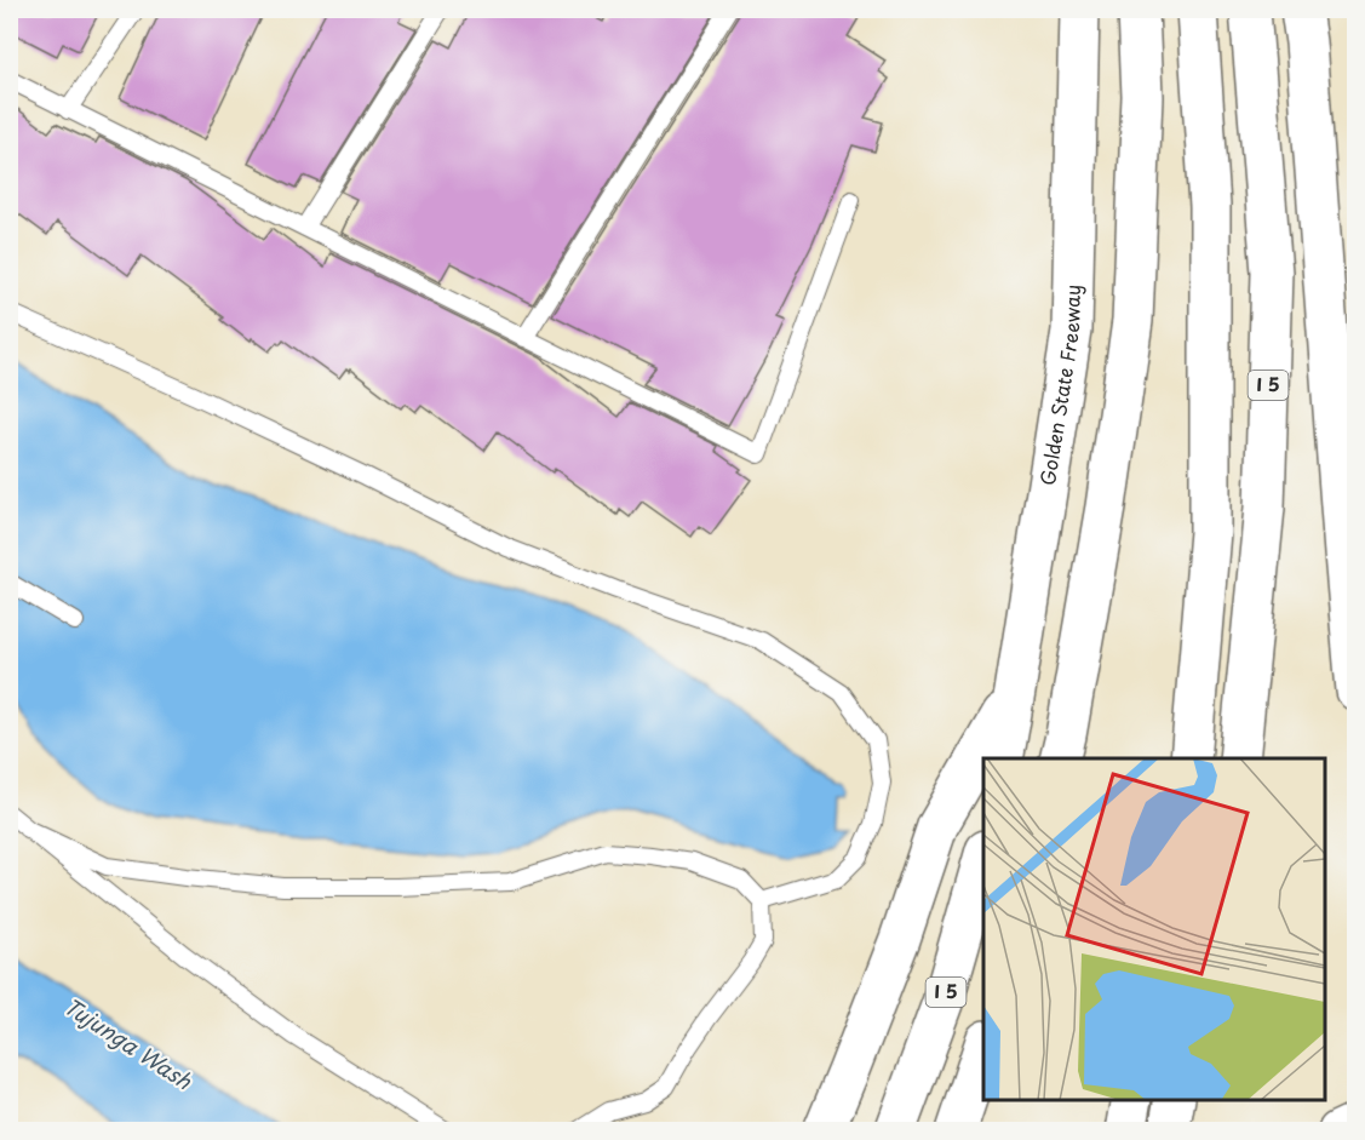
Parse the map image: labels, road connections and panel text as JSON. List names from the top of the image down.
{
  "streets": {
    "highway": ["I 5", "Golden State Freeway"]
  },
  "water": ["Tujunga Wash"]
}
